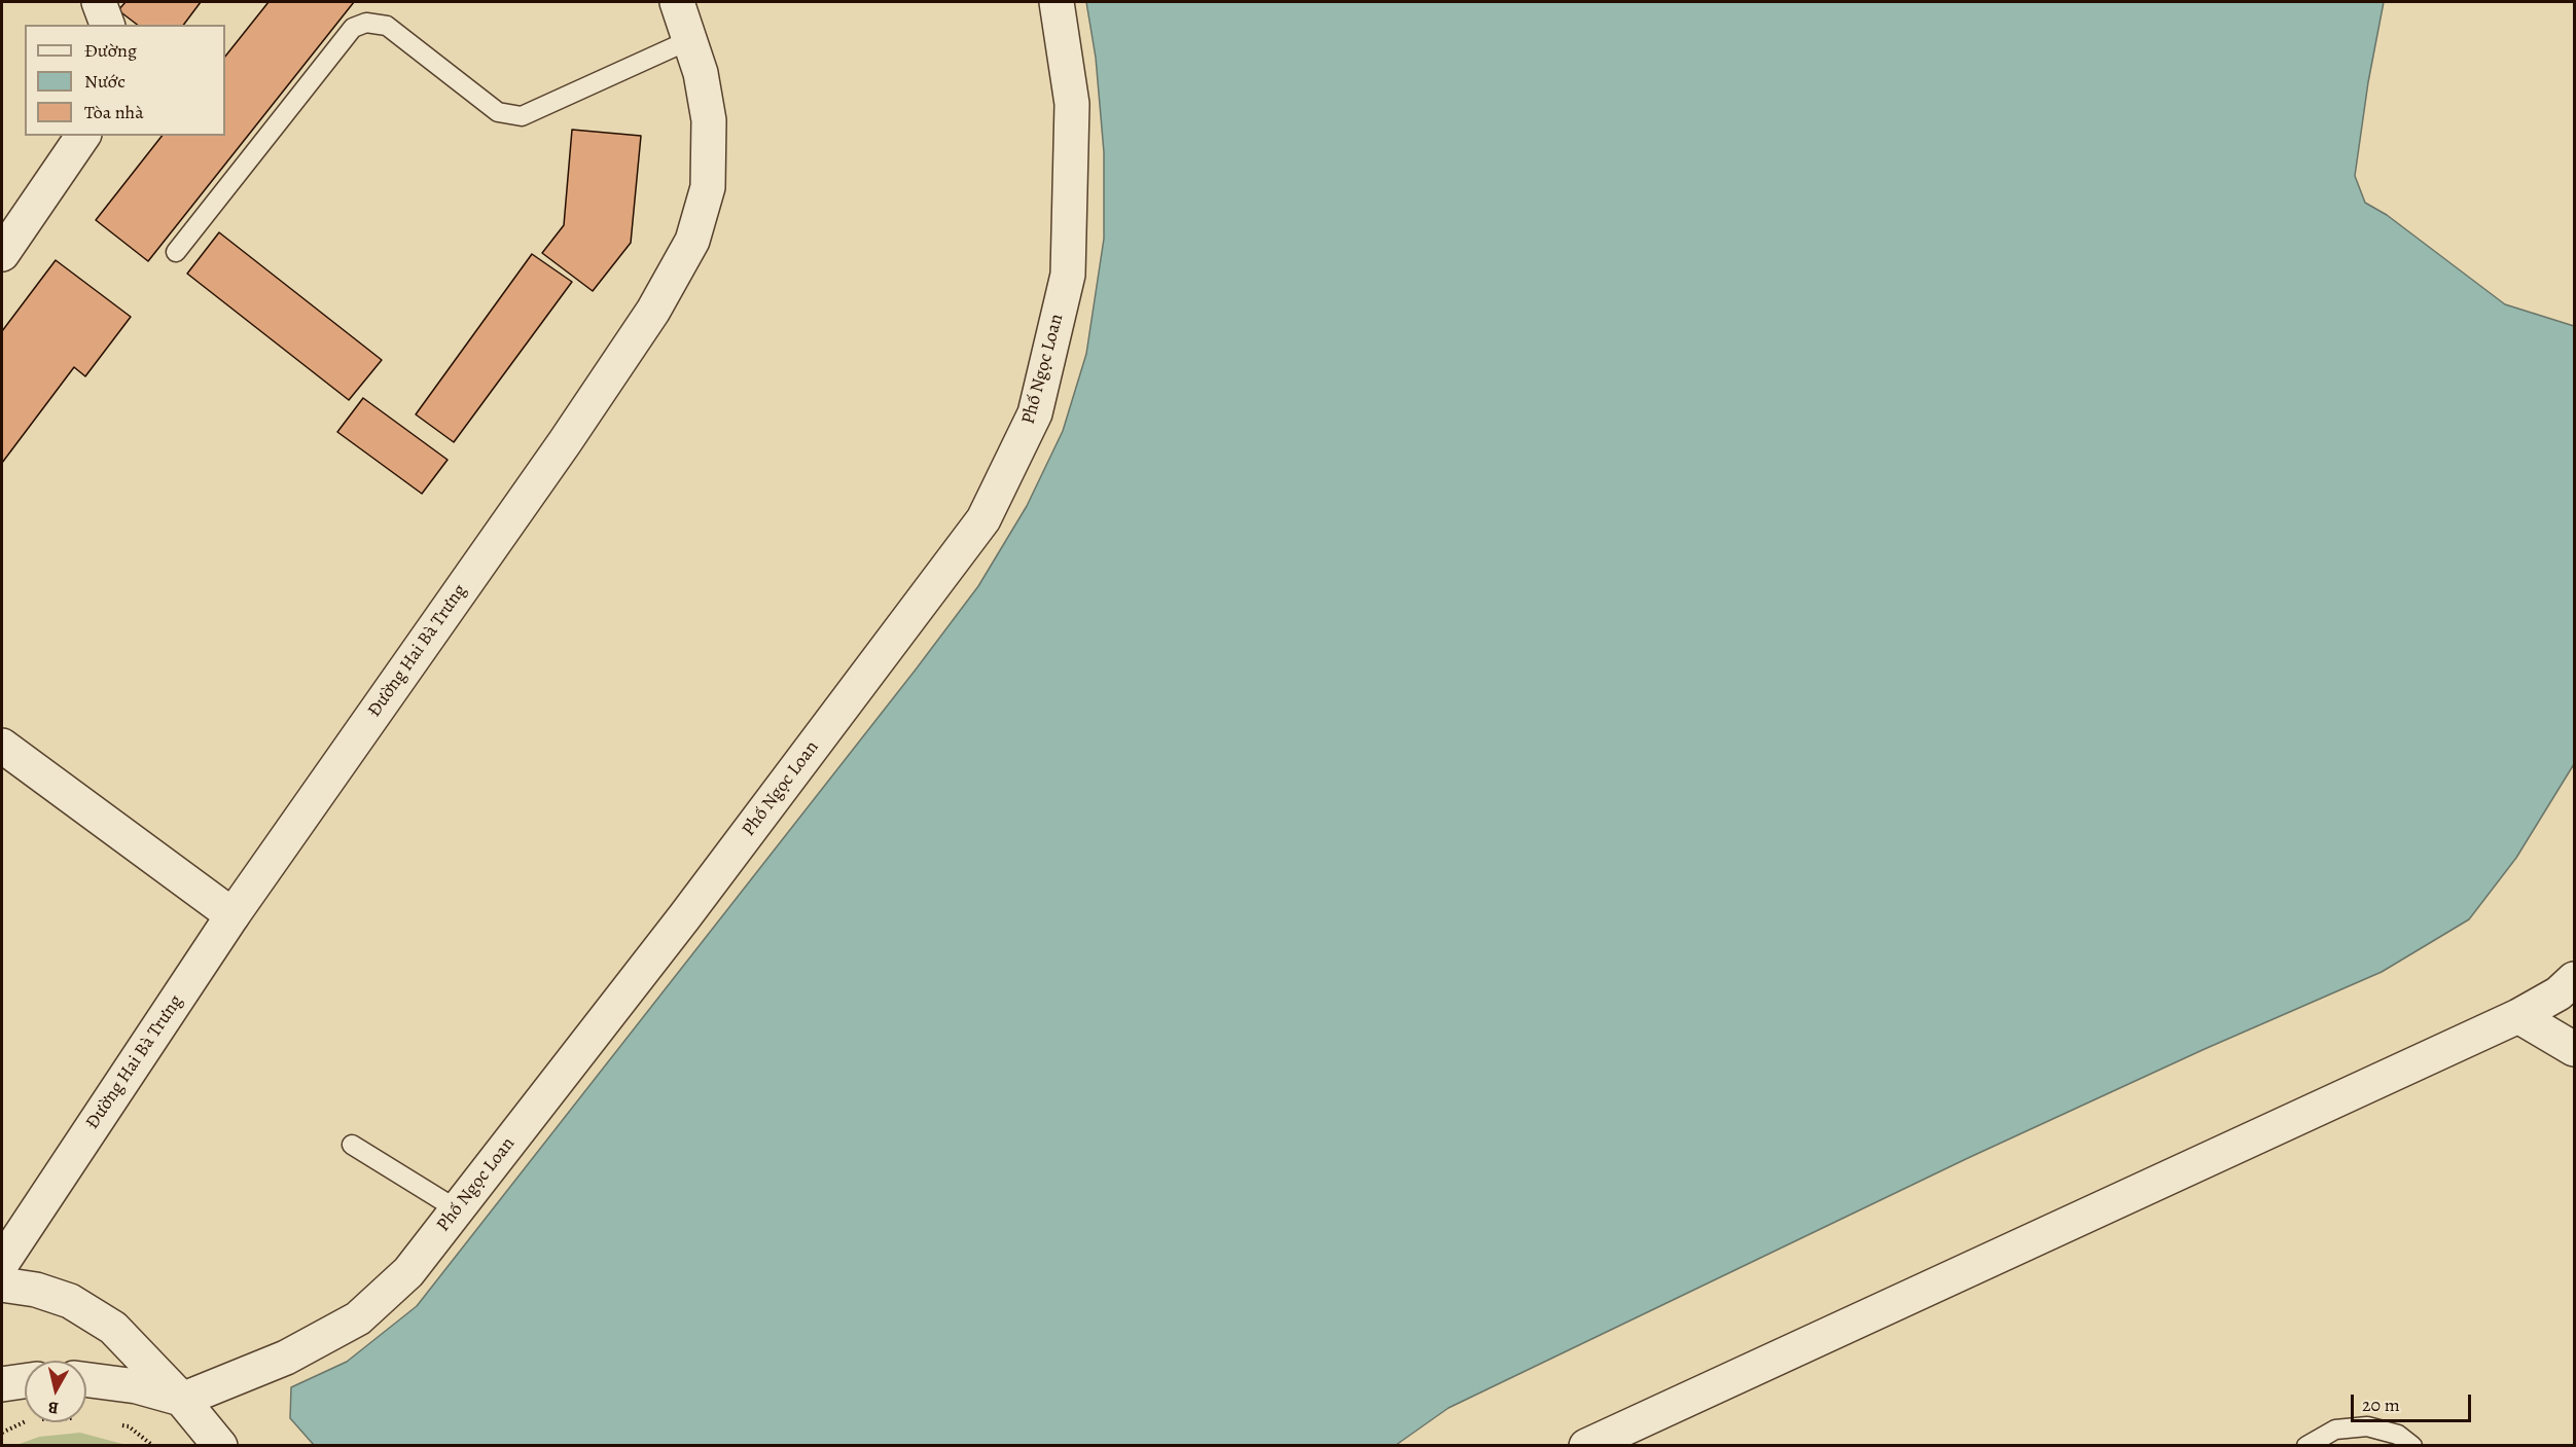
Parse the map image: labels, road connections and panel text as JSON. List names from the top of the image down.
{
  "streets": {
    "street": ["Phố Ngọc Loan", "Đường Hai Bà Trưng"]
  },
  "legend": ["Đường", "Nước", "Tòa nhà"],
  "scale_bar": "20 m",
  "north": "bottom"
}
